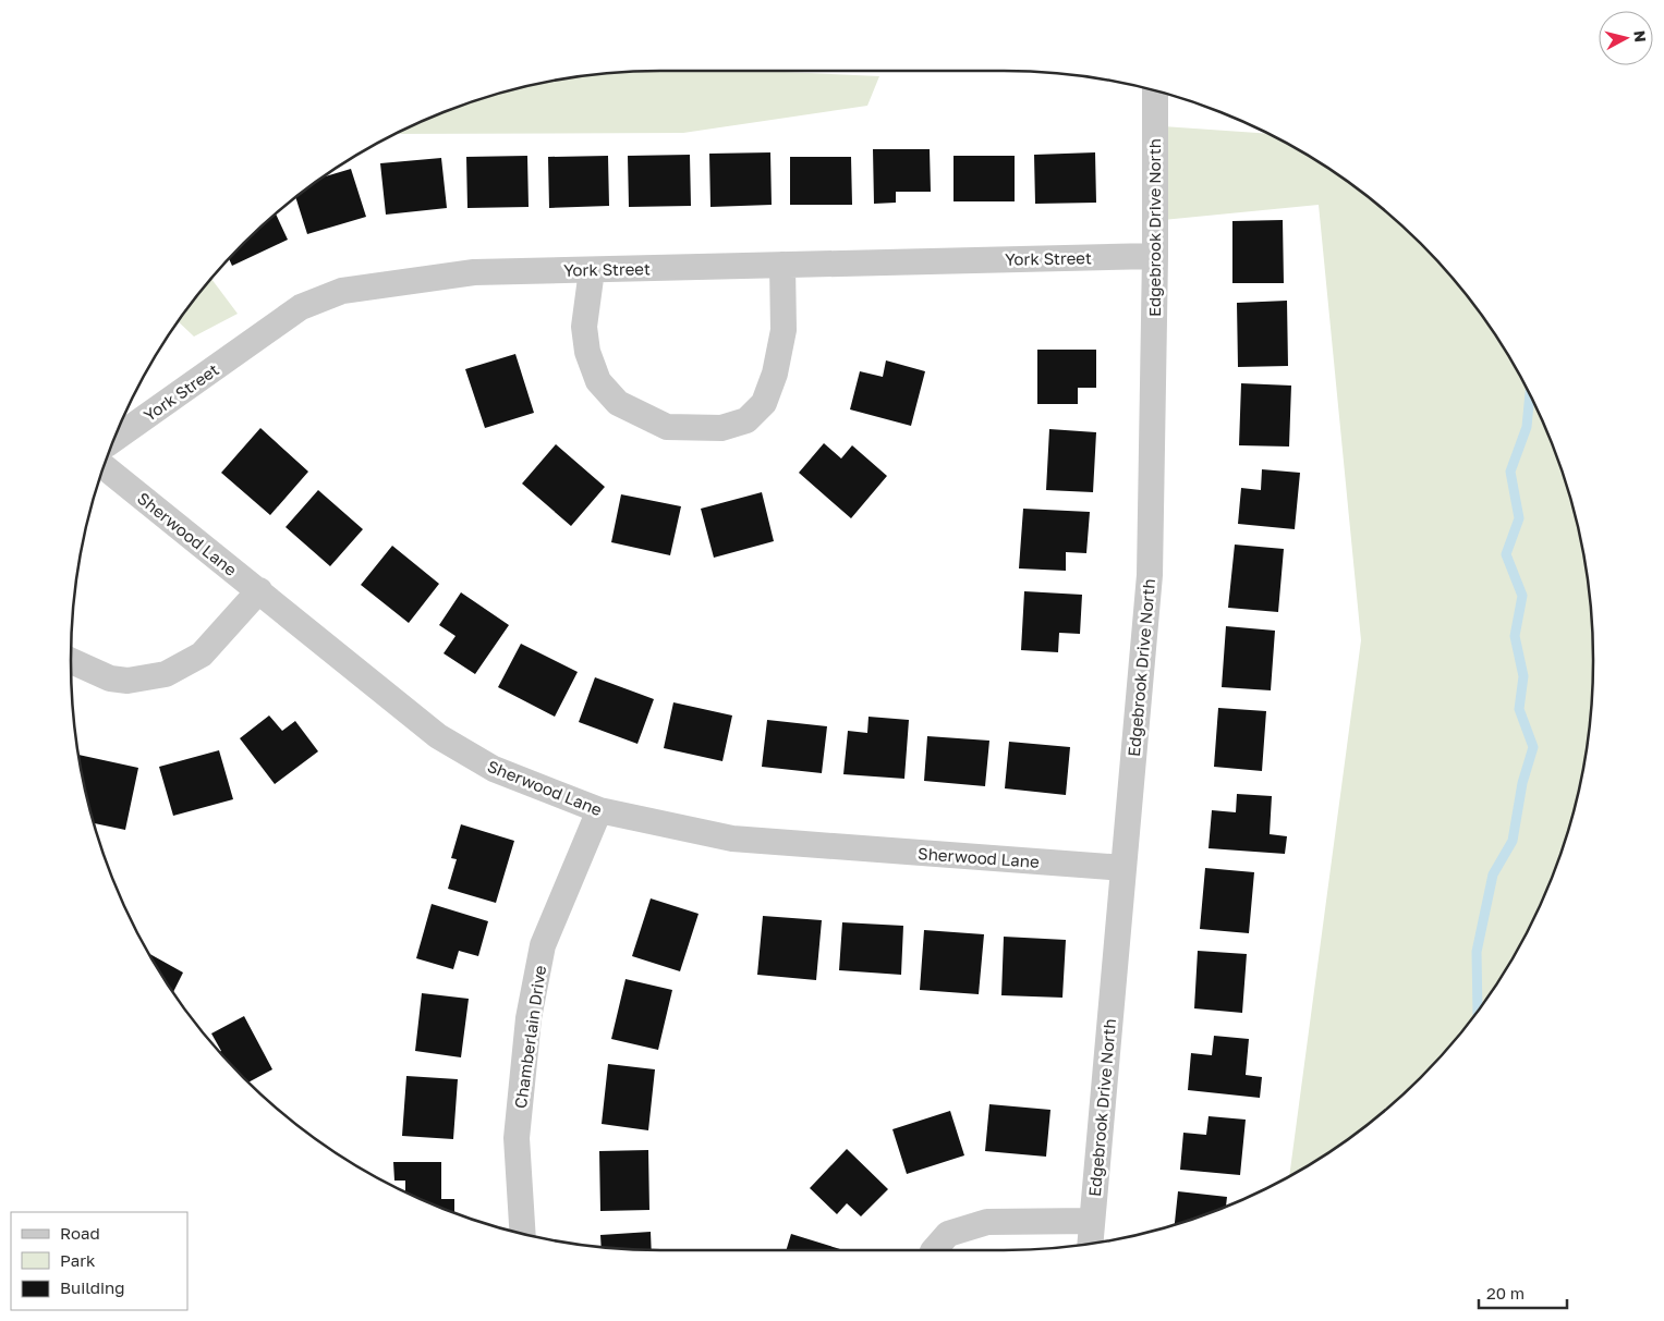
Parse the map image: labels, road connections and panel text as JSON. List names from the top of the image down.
{
  "streets": {
    "street": [
      "Edgebrook Drive North",
      "York Street",
      "Sherwood Lane",
      "Chamberlain Drive"
    ]
  },
  "crossings": [
    ["Edgebrook Drive North", "York Street"],
    ["Edgebrook Drive North", "Sherwood Lane"],
    ["Sherwood Lane", "Chamberlain Drive"]
  ],
  "legend": ["Road", "Park", "Building"],
  "scale_bar": "20 m",
  "north": "right"
}
